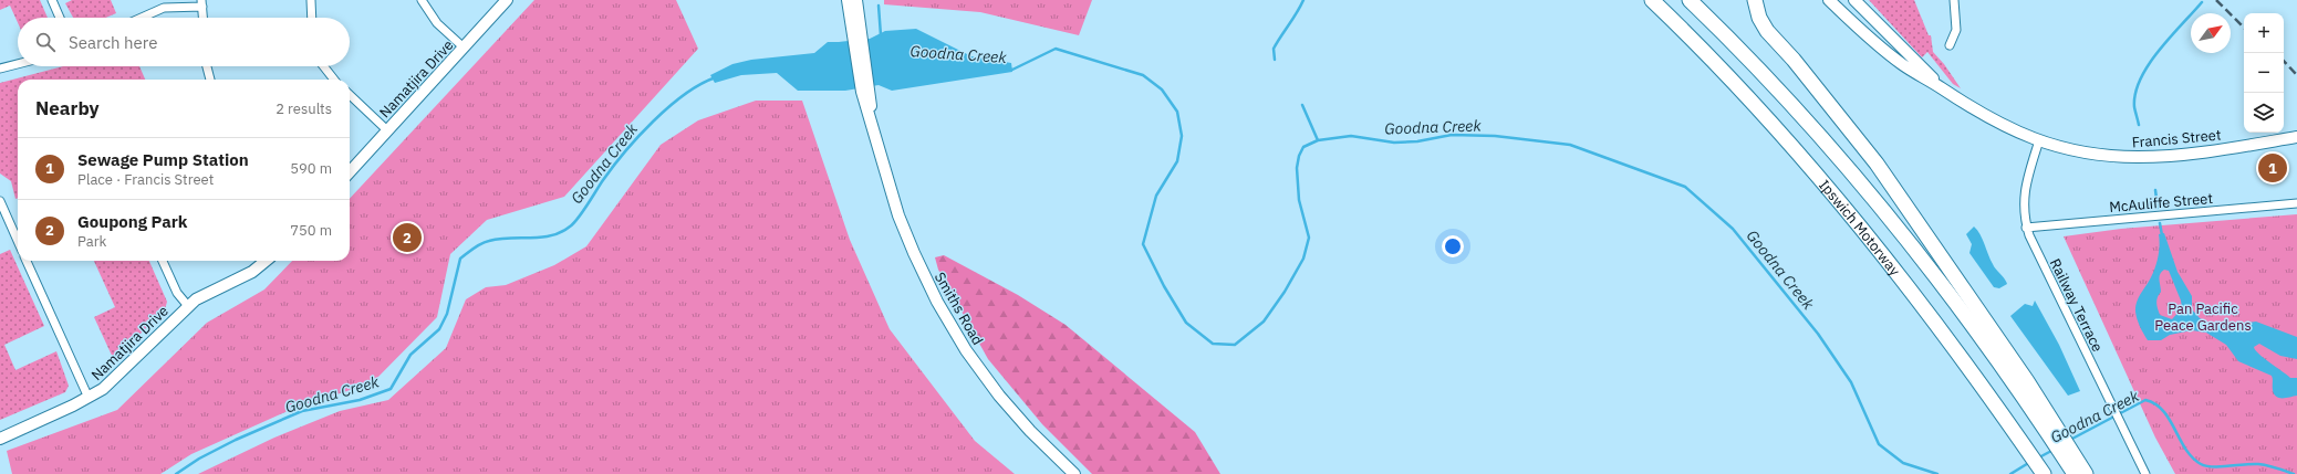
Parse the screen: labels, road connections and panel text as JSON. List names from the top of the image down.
{
  "streets": {
    "highway": ["Ipswich Motorway"],
    "street": [
      "Namatjira Drive",
      "Francis Street",
      "McAuliffe Street",
      "Railway Terrace",
      "Smiths Road"
    ]
  },
  "crossings": [
    ["Francis Street", "Railway Terrace"],
    ["McAuliffe Street", "Railway Terrace"]
  ],
  "water": ["Goodna Creek"],
  "parks": ["Pan Pacific Peace Gardens"],
  "north": "top right",
  "page": {
    "map_buttons": ["+", "−"],
    "search": "Search here",
    "heading": ["Nearby", "2 results"],
    "list": [
      {
        "mark": "1",
        "name": "Sewage Pump Station",
        "note": "Place · Francis Street",
        "value": "590 m"
      },
      {
        "mark": "2",
        "name": "Goupong Park",
        "note": "Park",
        "value": "750 m"
      }
    ],
    "pins": ["1", "2"]
  }
}
